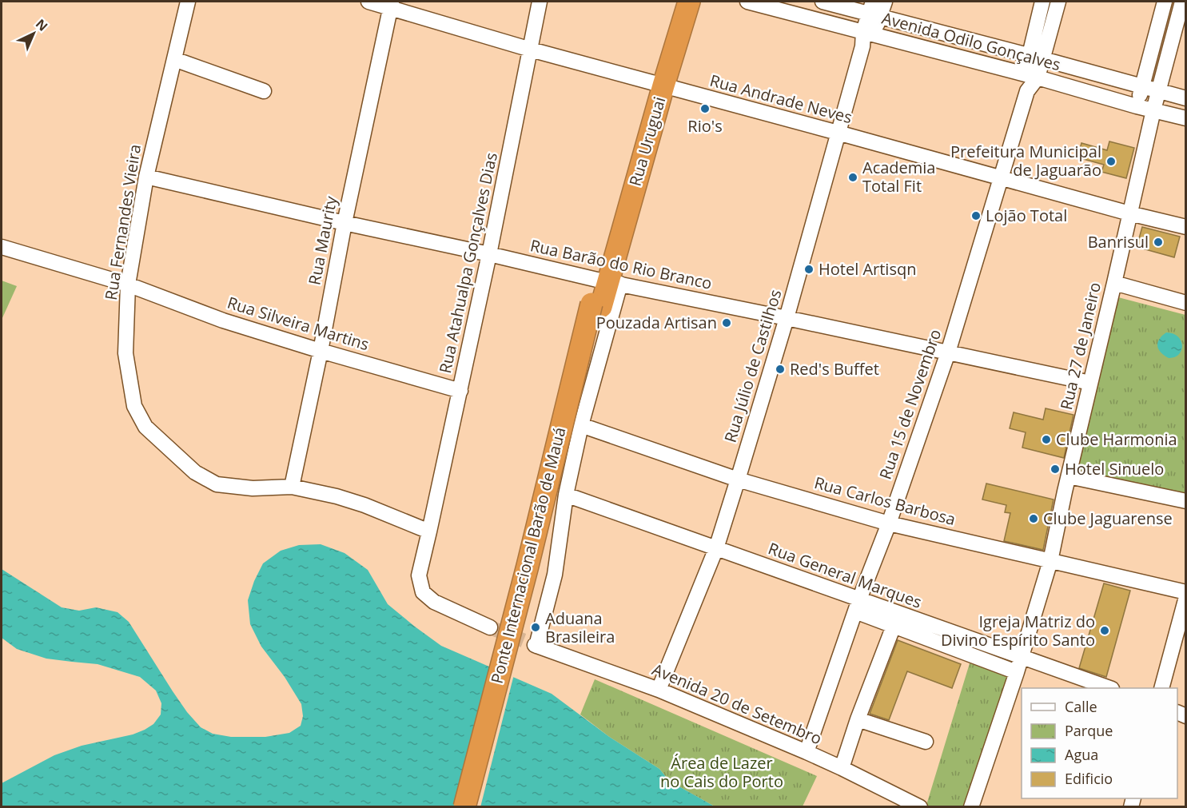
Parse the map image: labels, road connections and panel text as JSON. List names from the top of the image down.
{
  "streets": {
    "highway": ["Rua Uruguai", "Ponte Internacional Barão de Mauá"],
    "street": [
      "Avenida Odilo Gonçalves",
      "Rua Andrade Neves",
      "Rua Fernandes Vieira",
      "Rua Maurity",
      "Rua Atahualpa Gonçalves Dias",
      "Rua Barão do Rio Branco",
      "Rua Silveira Martins",
      "Rua 27 de Janeiro",
      "Rua Júlio de Castilhos",
      "Rua 15 de Novembro",
      "Rua Carlos Barbosa",
      "Rua General Marques",
      "Avenida 20 de Setembro"
    ]
  },
  "crossings": [
    ["Avenida Odilo Gonçalves", "Rua 27 de Janeiro"],
    ["Avenida Odilo Gonçalves", "Rua Júlio de Castilhos"],
    ["Avenida Odilo Gonçalves", "Rua 15 de Novembro"],
    ["Rua Andrade Neves", "Rua Uruguai"],
    ["Rua Andrade Neves", "Rua Maurity"],
    ["Rua Andrade Neves", "Rua Atahualpa Gonçalves Dias"],
    ["Rua Andrade Neves", "Rua 27 de Janeiro"],
    ["Rua Andrade Neves", "Rua Júlio de Castilhos"],
    ["Rua Andrade Neves", "Rua 15 de Novembro"],
    ["Rua Uruguai", "Rua Barão do Rio Branco"],
    ["Rua Uruguai", "Ponte Internacional Barão de Mauá"],
    ["Rua Fernandes Vieira", "Rua Maurity"],
    ["Rua Fernandes Vieira", "Rua Atahualpa Gonçalves Dias"],
    ["Rua Fernandes Vieira", "Rua Barão do Rio Branco"],
    ["Rua Fernandes Vieira", "Rua Silveira Martins"],
    ["Rua Maurity", "Rua Barão do Rio Branco"],
    ["Rua Maurity", "Rua Silveira Martins"],
    ["Rua Atahualpa Gonçalves Dias", "Rua Barão do Rio Branco"],
    ["Rua Atahualpa Gonçalves Dias", "Rua Silveira Martins"],
    ["Rua Barão do Rio Branco", "Rua 27 de Janeiro"],
    ["Rua Barão do Rio Branco", "Rua Júlio de Castilhos"],
    ["Rua Barão do Rio Branco", "Rua 15 de Novembro"],
    ["Rua 27 de Janeiro", "Rua Carlos Barbosa"],
    ["Rua 27 de Janeiro", "Rua General Marques"],
    ["Rua Júlio de Castilhos", "Rua Carlos Barbosa"],
    ["Rua Júlio de Castilhos", "Rua General Marques"],
    ["Rua Júlio de Castilhos", "Avenida 20 de Setembro"],
    ["Rua 15 de Novembro", "Rua Carlos Barbosa"],
    ["Rua 15 de Novembro", "Rua General Marques"],
    ["Rua 15 de Novembro", "Avenida 20 de Setembro"],
    ["Rua General Marques", "Avenida 20 de Setembro"]
  ],
  "parks": ["Área de Lazer no Cais do Porto"],
  "places": [
    "Rio's",
    "Prefeitura Municipal de Jaguarão",
    "Academia Total Fit",
    "Lojão Total",
    "Banrisul",
    "Hotel Artisqn",
    "Pouzada Artisan",
    "Red's Buffet",
    "Clube Harmonia",
    "Hotel Sinuelo",
    "Clube Jaguarense",
    "Aduana Brasileira",
    "Igreja Matriz do Divino Espírito Santo"
  ],
  "legend": [
    "Calle",
    "Parque",
    "Agua",
    "Edificio"
  ],
  "north": "top right"
}
